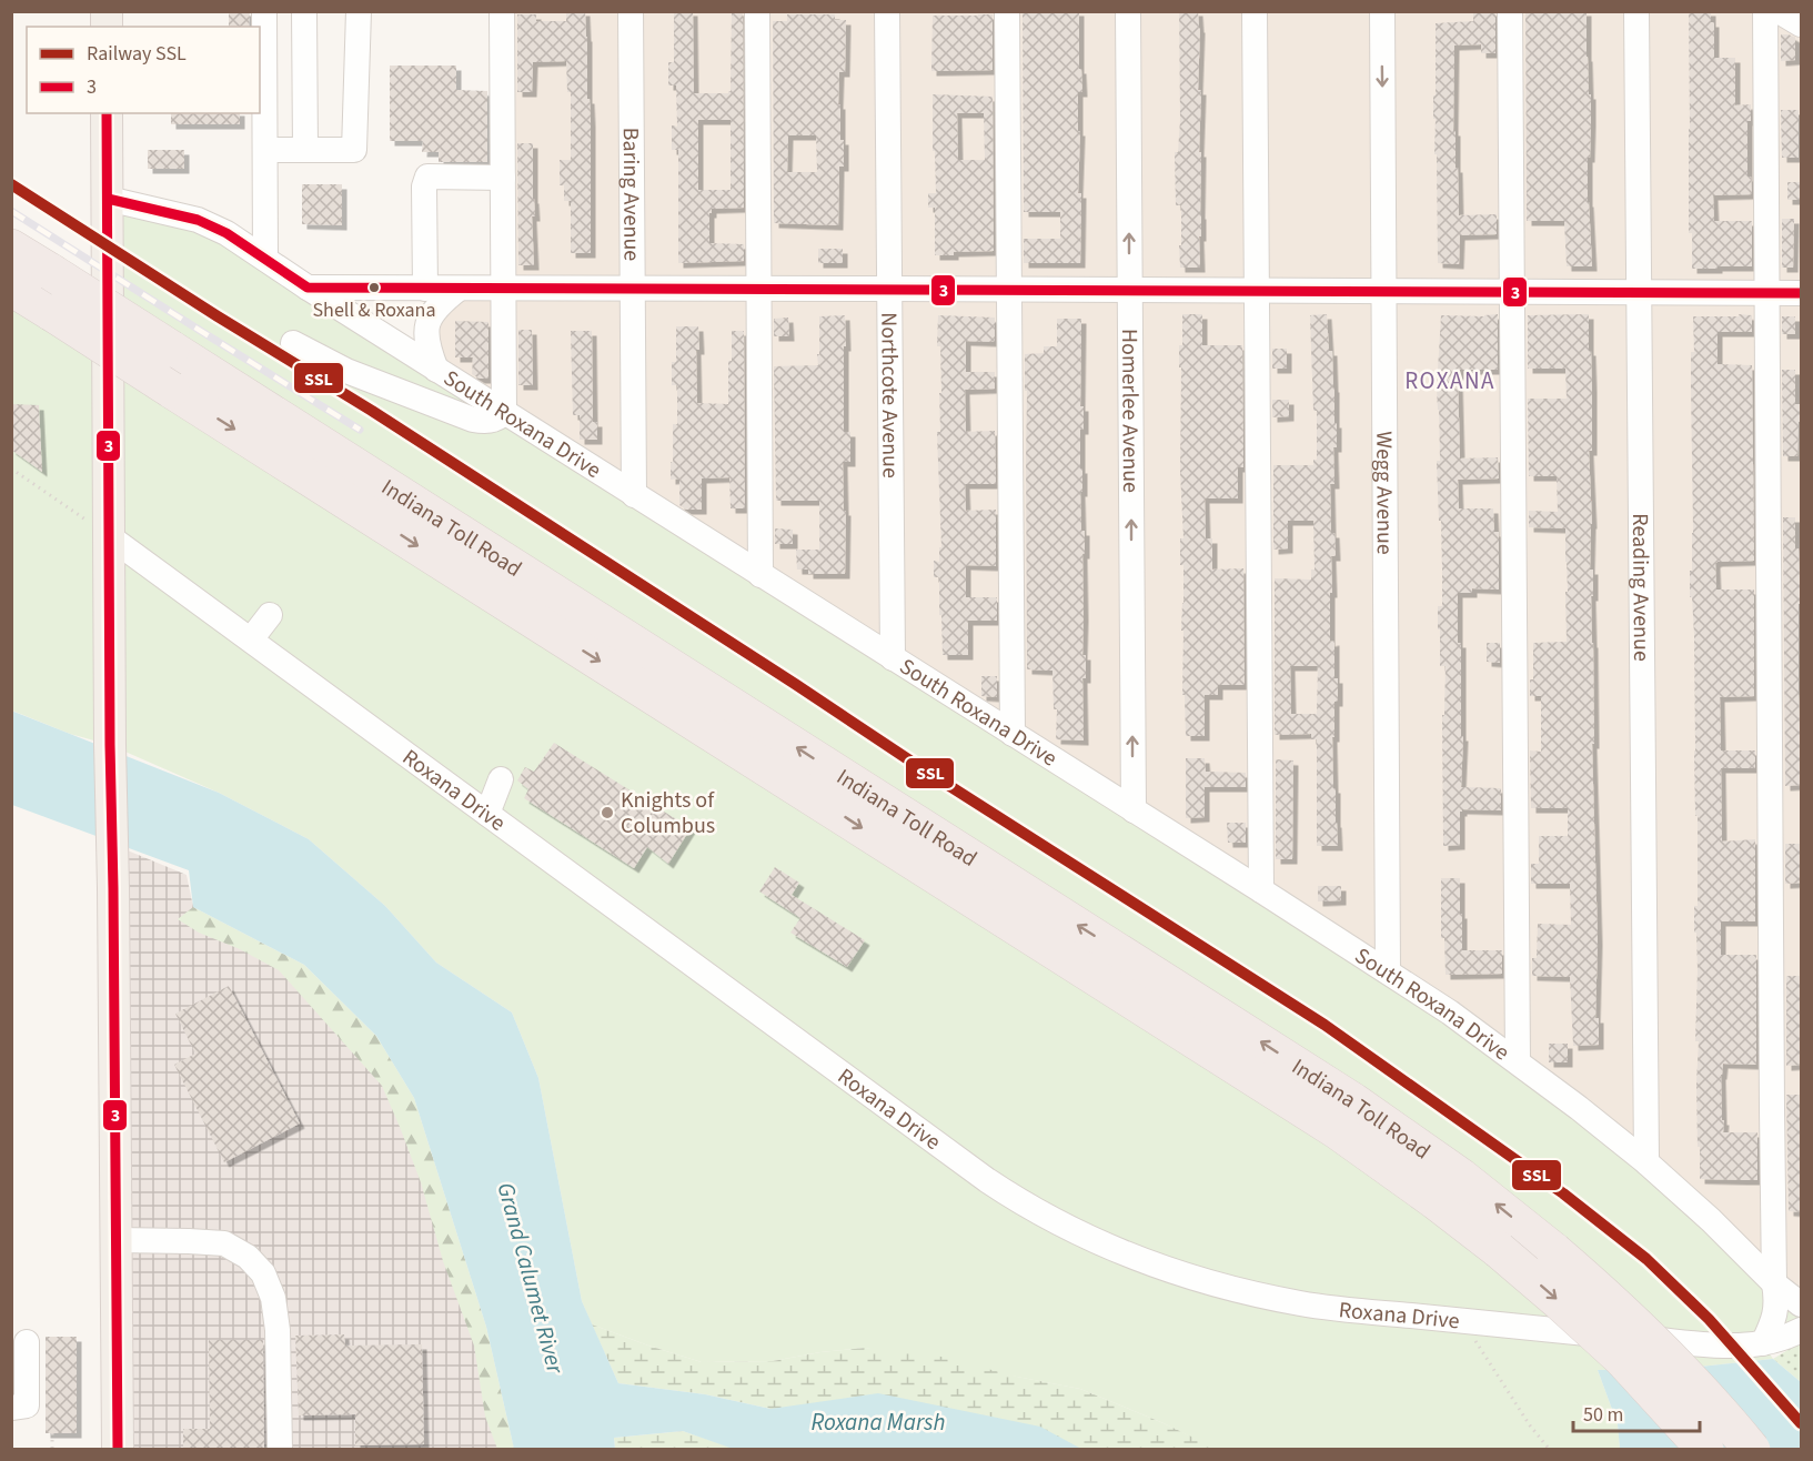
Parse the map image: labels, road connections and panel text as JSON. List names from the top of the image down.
{
  "streets": {
    "highway": ["Indiana Toll Road"],
    "street": [
      "Baring Avenue",
      "Northcote Avenue",
      "Homerlee Avenue",
      "South Roxana Drive",
      "Wegg Avenue",
      "Reading Avenue",
      "Roxana Drive"
    ]
  },
  "crossings": [
    ["Baring Avenue", "South Roxana Drive"],
    ["Northcote Avenue", "South Roxana Drive"],
    ["Homerlee Avenue", "South Roxana Drive"],
    ["South Roxana Drive", "Wegg Avenue"],
    ["South Roxana Drive", "Reading Avenue"]
  ],
  "districts": ["ROXANA"],
  "water": ["Grand Calumet River", "Roxana Marsh"],
  "places": ["Shell & Roxana", "Knights of Columbus"],
  "lines": ["transit line 3", "rail line SSL"],
  "legend": ["Railway SSL", "3"],
  "scale_bar": "50 m"
}
